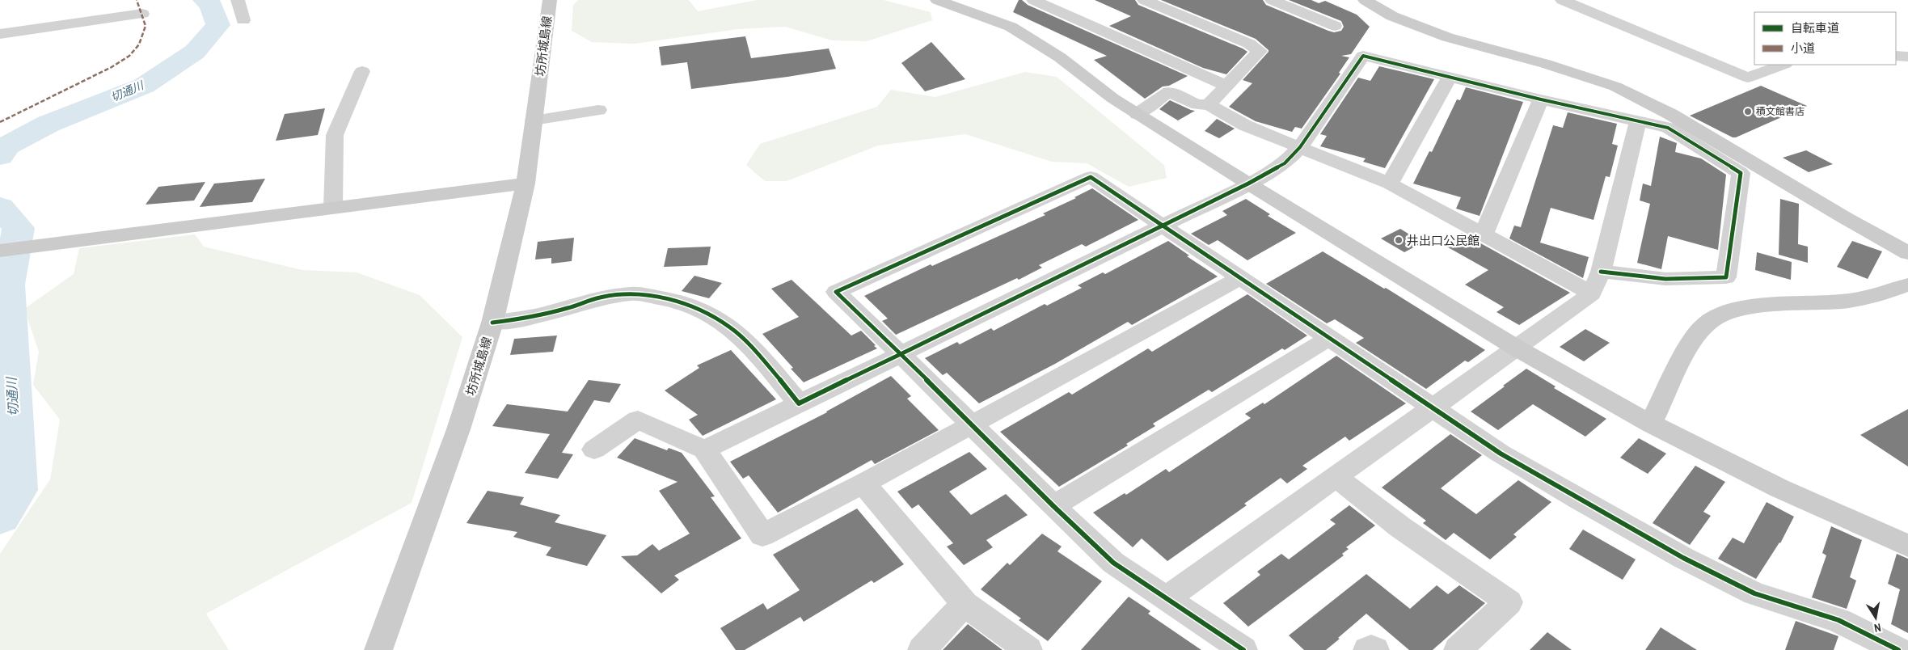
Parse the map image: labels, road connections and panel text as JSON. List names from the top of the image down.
{
  "streets": {
    "street": ["坊所城島線"]
  },
  "water": ["切通川"],
  "places": ["積文館書店", "井出口公民館"],
  "legend": ["自転車道", "小道"],
  "north": "bottom"
}
